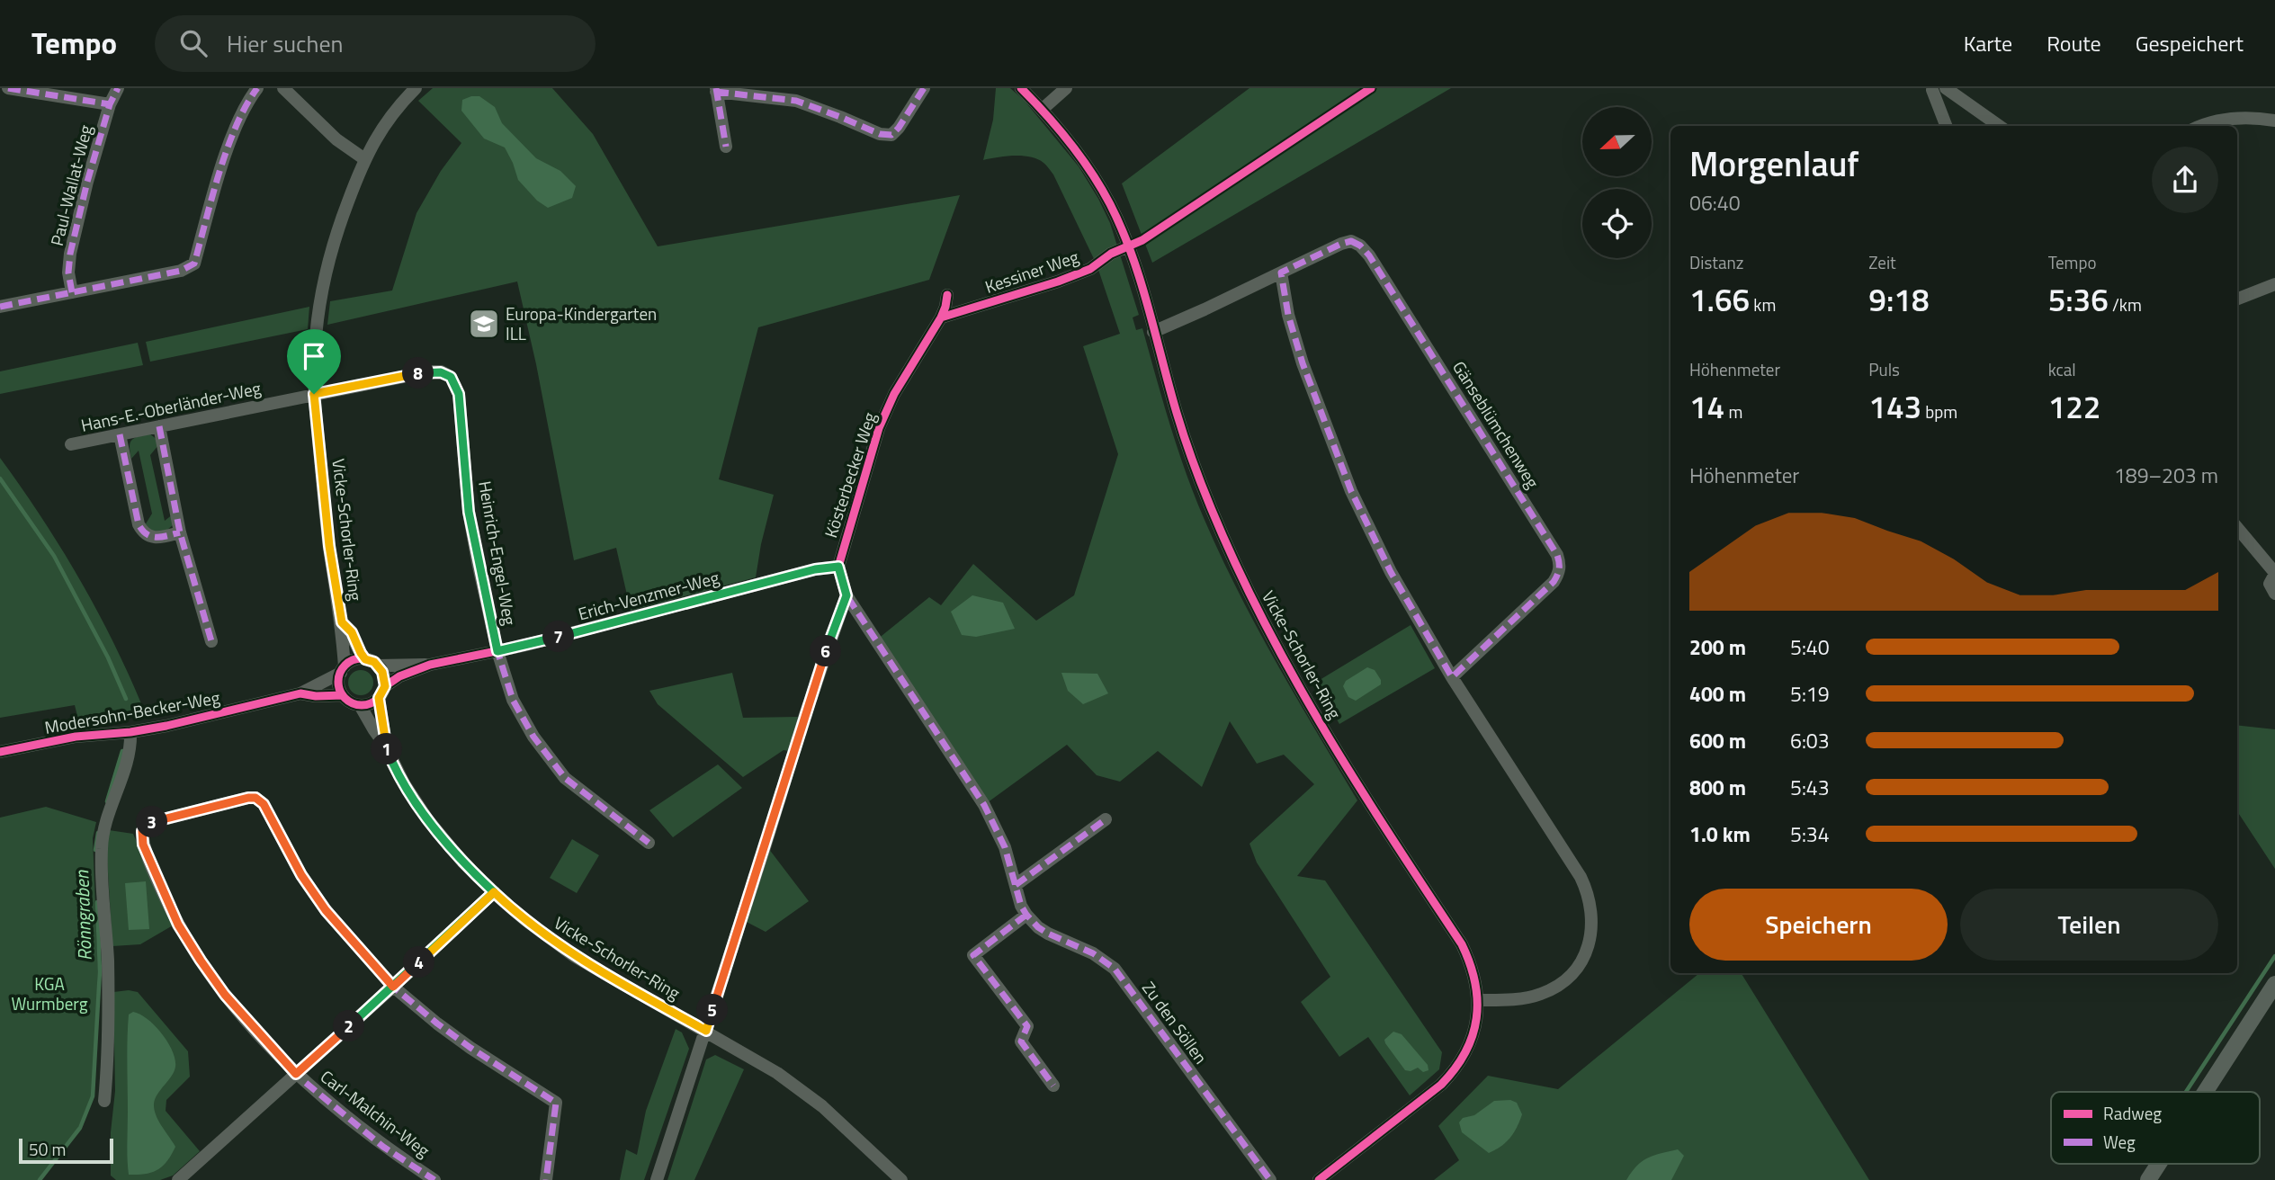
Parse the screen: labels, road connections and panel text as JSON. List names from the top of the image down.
{
  "streets": {
    "street": [
      "Paul-Wallat-Weg",
      "Kessiner Weg",
      "Hans-E.-Oberländer-Weg",
      "Gänseblümchenweg",
      "Kösterbecker Weg",
      "Vicke-Schorler-Ring",
      "Heinrich-Engel-Weg",
      "Erich-Venzmer-Weg",
      "Modersohn-Becker-Weg",
      "Zu den Söllen",
      "Carl-Malchin-Weg"
    ]
  },
  "crossings": [
    ["Kessiner Weg", "Kösterbecker Weg"],
    ["Kessiner Weg", "Vicke-Schorler-Ring"],
    ["Hans-E.-Oberländer-Weg", "Vicke-Schorler-Ring"],
    ["Hans-E.-Oberländer-Weg", "Heinrich-Engel-Weg"],
    ["Gänseblümchenweg", "Vicke-Schorler-Ring"],
    ["Kösterbecker Weg", "Erich-Venzmer-Weg"],
    ["Vicke-Schorler-Ring", "Heinrich-Engel-Weg"],
    ["Vicke-Schorler-Ring", "Erich-Venzmer-Weg"],
    ["Vicke-Schorler-Ring", "Modersohn-Becker-Weg"],
    ["Heinrich-Engel-Weg", "Erich-Venzmer-Weg"],
    ["Erich-Venzmer-Weg", "Modersohn-Becker-Weg"]
  ],
  "water": ["Rönngraben"],
  "parks": ["KGA Wurmberg"],
  "places": {
    "school or university": ["Europa-Kindergarten ILL"]
  },
  "legend": ["Radweg", "Weg"],
  "scale_bar": "50 m",
  "north": "left",
  "page": {
    "header": "Tempo",
    "search": "Hier suchen",
    "nav": ["Karte", "Route", "Gespeichert"],
    "heading": ["Morgenlauf", "06:40"],
    "stats": [
      ["Distanz", "1.66 km"],
      ["Zeit", "9:18"],
      ["Tempo", "5:36 /km"],
      ["Höhenmeter", "14 m"],
      ["Puls", "143 bpm"],
      ["kcal", "122"]
    ],
    "pins": [
      "8",
      "7",
      "6",
      "1",
      "3",
      "4",
      "5",
      "2"
    ],
    "chart": ["Höhenmeter", "189–203 m"],
    "list": [
      {
        "name": "200 m",
        "note": "5:40"
      },
      {
        "name": "400 m",
        "note": "5:19"
      },
      {
        "name": "600 m",
        "note": "6:03"
      },
      {
        "name": "800 m",
        "note": "5:43"
      },
      {
        "name": "1.0 km",
        "note": "5:34"
      }
    ],
    "buttons": ["Speichern", "Teilen"],
    "scale": "50 m"
  }
}
